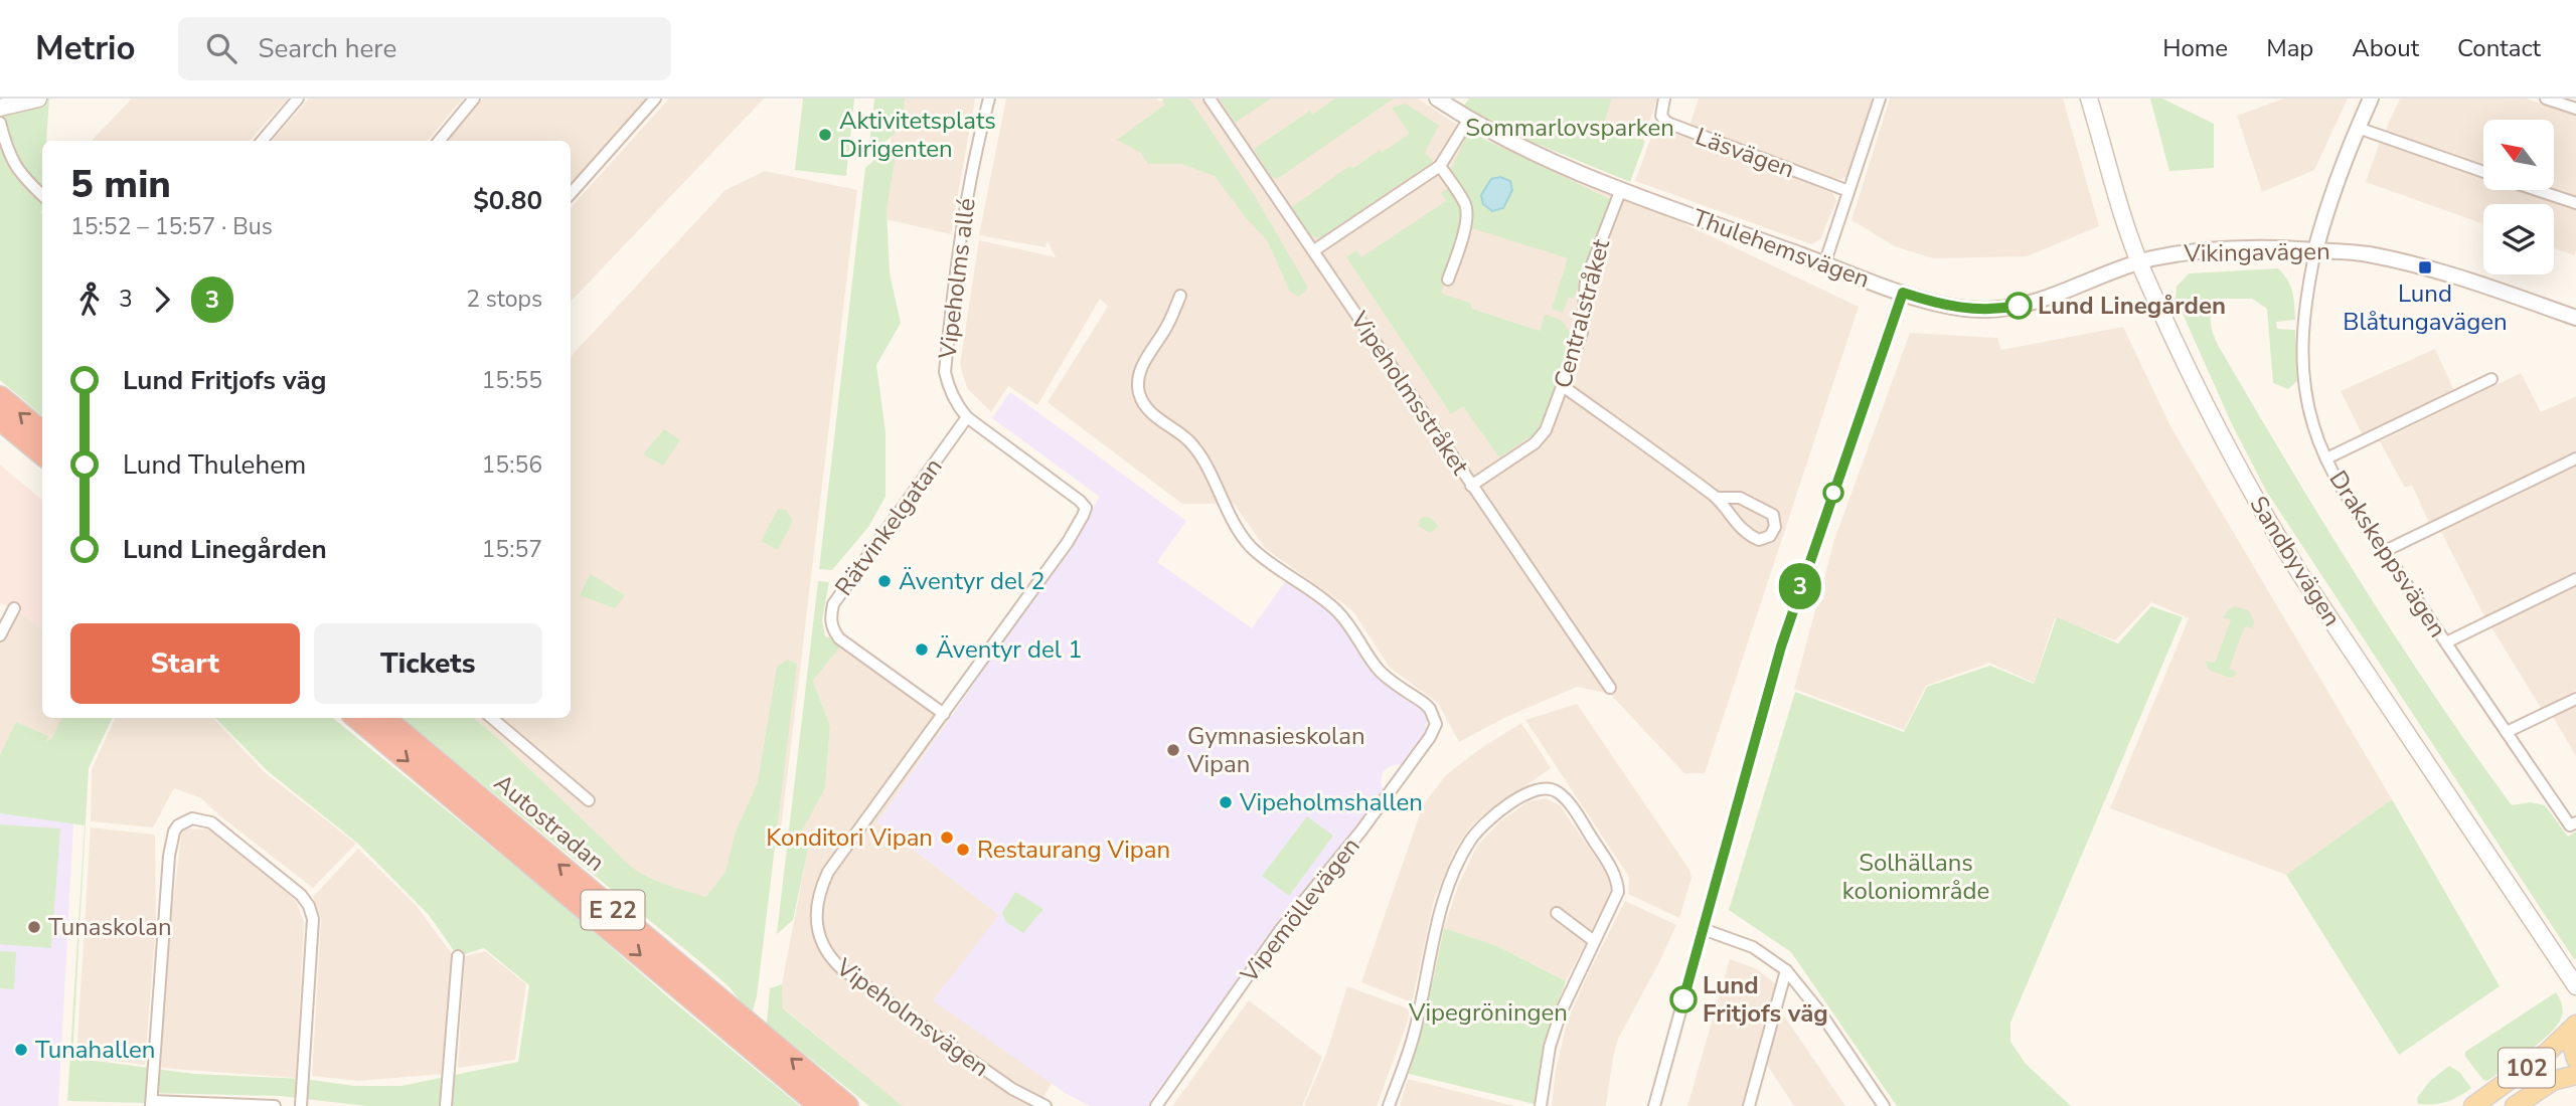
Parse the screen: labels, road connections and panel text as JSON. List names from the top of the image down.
{
  "streets": {
    "highway": ["Autostradan", "E 22"],
    "main road": ["Sandbyvägen", "102"],
    "street": [
      "Läsvägen",
      "Thulehemsvägen",
      "Vikingavägen",
      "Vipeholms allé",
      "Centralstråket",
      "Vipeholmsstråket",
      "Rätvinkelgatan",
      "Drakskeppsvägen",
      "Vipemöllevägen",
      "Vipeholmsvägen"
    ]
  },
  "crossings": [
    ["Thulehemsvägen", "Vikingavägen"],
    ["Thulehemsvägen", "Centralstråket"],
    ["Thulehemsvägen", "Sandbyvägen"],
    ["Vikingavägen", "Drakskeppsvägen"],
    ["Vikingavägen", "Sandbyvägen"],
    ["Vipeholms allé", "Rätvinkelgatan"],
    ["Vipeholms allé", "Vipeholmsvägen"],
    ["Centralstråket", "Vipeholmsstråket"]
  ],
  "parks": ["Sommarlovsparken", "Solhällans koloniområde", "Vipegröningen"],
  "places": {
    "other": [
      "Aktivitetsplats Dirigenten",
      "Lund Linegården",
      "Äventyr del 2",
      "Äventyr del 1",
      "Gymnasieskolan Vipan",
      "Vipeholmshallen",
      "Konditori Vipan",
      "Restaurang Vipan",
      "Tunaskolan",
      "Lund Fritjofs väg",
      "Tunahallen"
    ],
    "transit": ["Lund Blåtungavägen"]
  },
  "lines": ["bus line 3"],
  "north": "top left",
  "page": {
    "header": "Metrio",
    "search": "Search here",
    "nav": [
      "Home",
      "Map",
      "About",
      "Contact"
    ],
    "on_map": "3",
    "heading": ["5 min", "15:52 – 15:57 · Bus", "$0.80"],
    "legs": ["3", "3", "2 stops"],
    "list": [
      {
        "name": "Lund Fritjofs väg",
        "value": "15:55"
      },
      {
        "name": "Lund Thulehem",
        "value": "15:56"
      },
      {
        "name": "Lund Linegården",
        "value": "15:57"
      }
    ],
    "buttons": ["Start", "Tickets"]
  }
}
